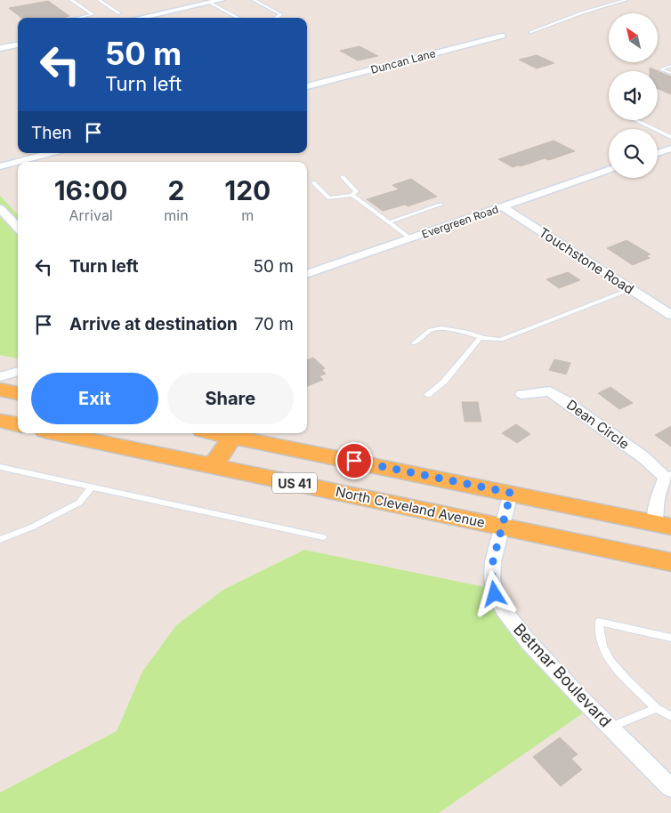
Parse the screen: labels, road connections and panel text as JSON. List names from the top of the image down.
{
  "streets": {
    "main road": ["US 41", "North Cleveland Avenue"],
    "street": [
      "Duncan Lane",
      "Evergreen Road",
      "Touchstone Road",
      "Dean Circle",
      "Betmar Boulevard"
    ]
  },
  "crossings": [
    ["Evergreen Road", "Touchstone Road"],
    ["US 41", "Betmar Boulevard"],
    ["North Cleveland Avenue", "Betmar Boulevard"]
  ],
  "north": "top left",
  "page": {
    "turn": ["50 m", "Turn left"],
    "then": "Then",
    "eta": [
      "16:00",
      "Arrival",
      "2",
      "min",
      "120",
      "m"
    ],
    "list": [
      {
        "name": "Turn left",
        "value": "50 m"
      },
      {
        "name": "Arrive at destination",
        "value": "70 m"
      }
    ],
    "buttons": ["Exit", "Share"]
  }
}
